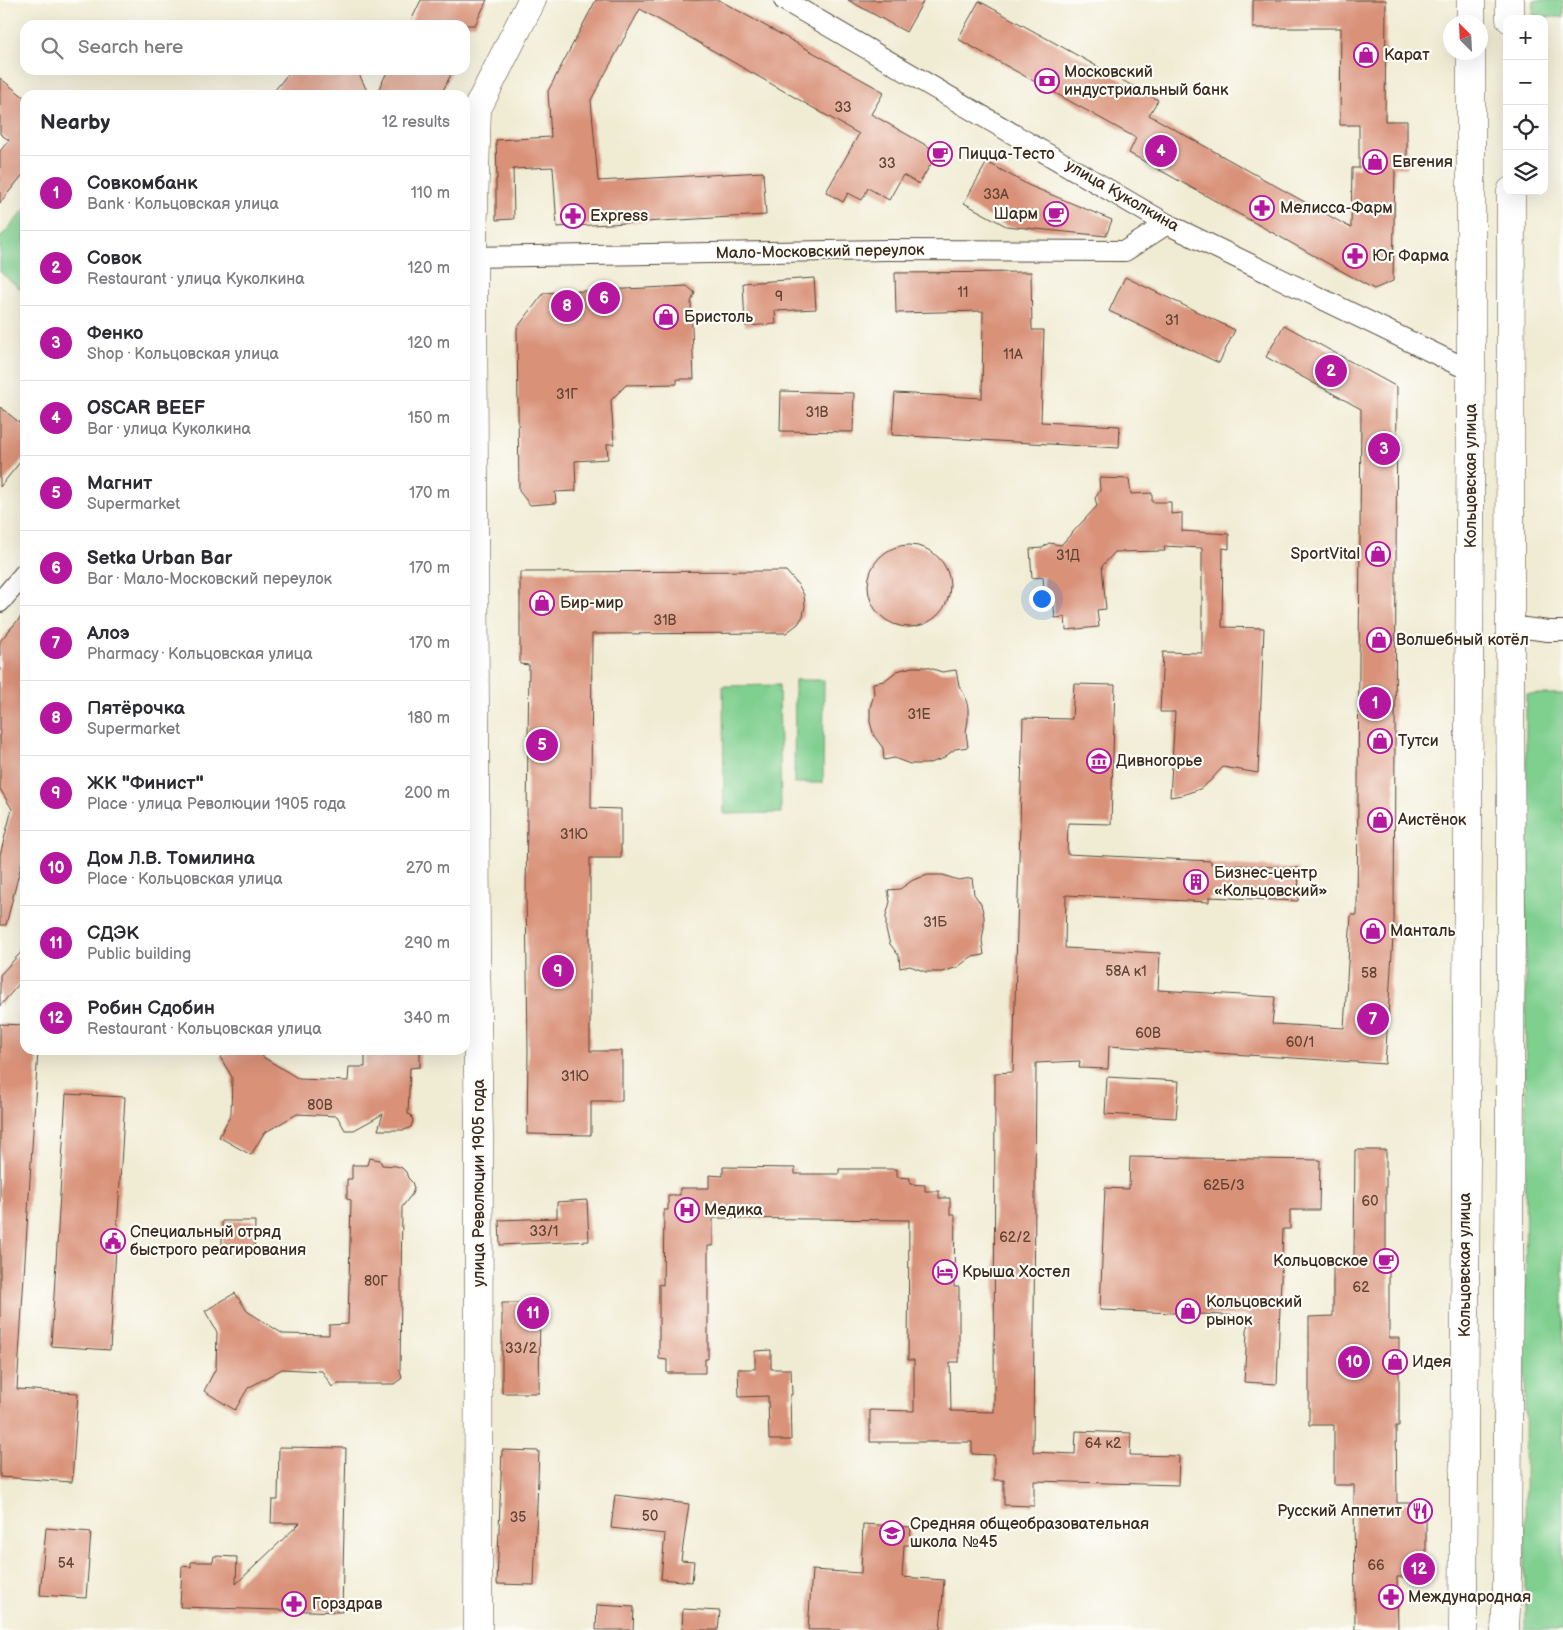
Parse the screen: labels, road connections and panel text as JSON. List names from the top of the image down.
{
  "streets": {
    "main road": ["Кольцовская улица", "улица Революции 1905 года"],
    "street": ["улица Куколкина", "Мало-Московский переулок"]
  },
  "crossings": [
    ["улица Куколкина", "Мало-Московский переулок"],
    ["улица Куколкина", "Кольцовская улица"]
  ],
  "places": {
    "shop": [
      "Карат",
      "Евгения",
      "Бристоль",
      "SportVital",
      "Бир-мир",
      "Волшебный котёл",
      "Тутси",
      "Аистёнок",
      "Манталь",
      "Кольцовский рынок",
      "Идея"
    ],
    "bank": ["Московский индустриальный банк"],
    "cafe": ["Пицца-Тесто", "Шарм", "Кольцовское"],
    "pharmacy": [
      "Мелисса-Фарм",
      "Express",
      "Юг Фарма",
      "Международная",
      "Горздрав"
    ],
    "museum": ["Дивногорье"],
    "building": ["Бизнес-центр «Кольцовский»"],
    "hospital": ["Медика"],
    "public building": ["Специальный отряд быстрого реагирования"],
    "hotel": ["Крыша Хостел"],
    "restaurant": ["Русский Аппетит"],
    "school or university": ["Средняя общеобразовательная школа №45"]
  },
  "house_numbers": [
    "33",
    "33",
    "33А",
    "11",
    "9",
    "31",
    "11А",
    "31Г",
    "31В",
    "31Д",
    "31В",
    "31Е",
    "31Ю",
    "31Б",
    "58А к1",
    "58",
    "60В",
    "60/1",
    "31Ю",
    "80В",
    "62Б/3",
    "60",
    "33/1",
    "62/2",
    "80Г",
    "62",
    "33/2",
    "64 к2",
    "50",
    "35",
    "54",
    "66"
  ],
  "north": "top left",
  "page": {
    "map_buttons": ["+", "−"],
    "search": "Search here",
    "heading": ["Nearby", "12 results"],
    "pins": [
      "4",
      "6",
      "8",
      "2",
      "3",
      "1",
      "5",
      "9",
      "7",
      "11",
      "10",
      "12"
    ],
    "list": [
      {
        "mark": "1",
        "name": "Совкомбанк",
        "note": "Bank · Кольцовская улица",
        "value": "110 m"
      },
      {
        "mark": "2",
        "name": "Совок",
        "note": "Restaurant · улица Куколкина",
        "value": "120 m"
      },
      {
        "mark": "3",
        "name": "Фенко",
        "note": "Shop · Кольцовская улица",
        "value": "120 m"
      },
      {
        "mark": "4",
        "name": "OSCAR BEEF",
        "note": "Bar · улица Куколкина",
        "value": "150 m"
      },
      {
        "mark": "5",
        "name": "Магнит",
        "note": "Supermarket",
        "value": "170 m"
      },
      {
        "mark": "6",
        "name": "Setka Urban Bar",
        "note": "Bar · Мало-Московский переулок",
        "value": "170 m"
      },
      {
        "mark": "7",
        "name": "Алоэ",
        "note": "Pharmacy · Кольцовская улица",
        "value": "170 m"
      },
      {
        "mark": "8",
        "name": "Пятёрочка",
        "note": "Supermarket",
        "value": "180 m"
      },
      {
        "mark": "9",
        "name": "ЖК \"Финист\"",
        "note": "Place · улица Революции 1905 года",
        "value": "200 m"
      },
      {
        "mark": "10",
        "name": "Дом Л.В. Томилина",
        "note": "Place · Кольцовская улица",
        "value": "270 m"
      },
      {
        "mark": "11",
        "name": "СДЭК",
        "note": "Public building",
        "value": "290 m"
      },
      {
        "mark": "12",
        "name": "Робин Сдобин",
        "note": "Restaurant · Кольцовская улица",
        "value": "340 m"
      }
    ]
  }
}
